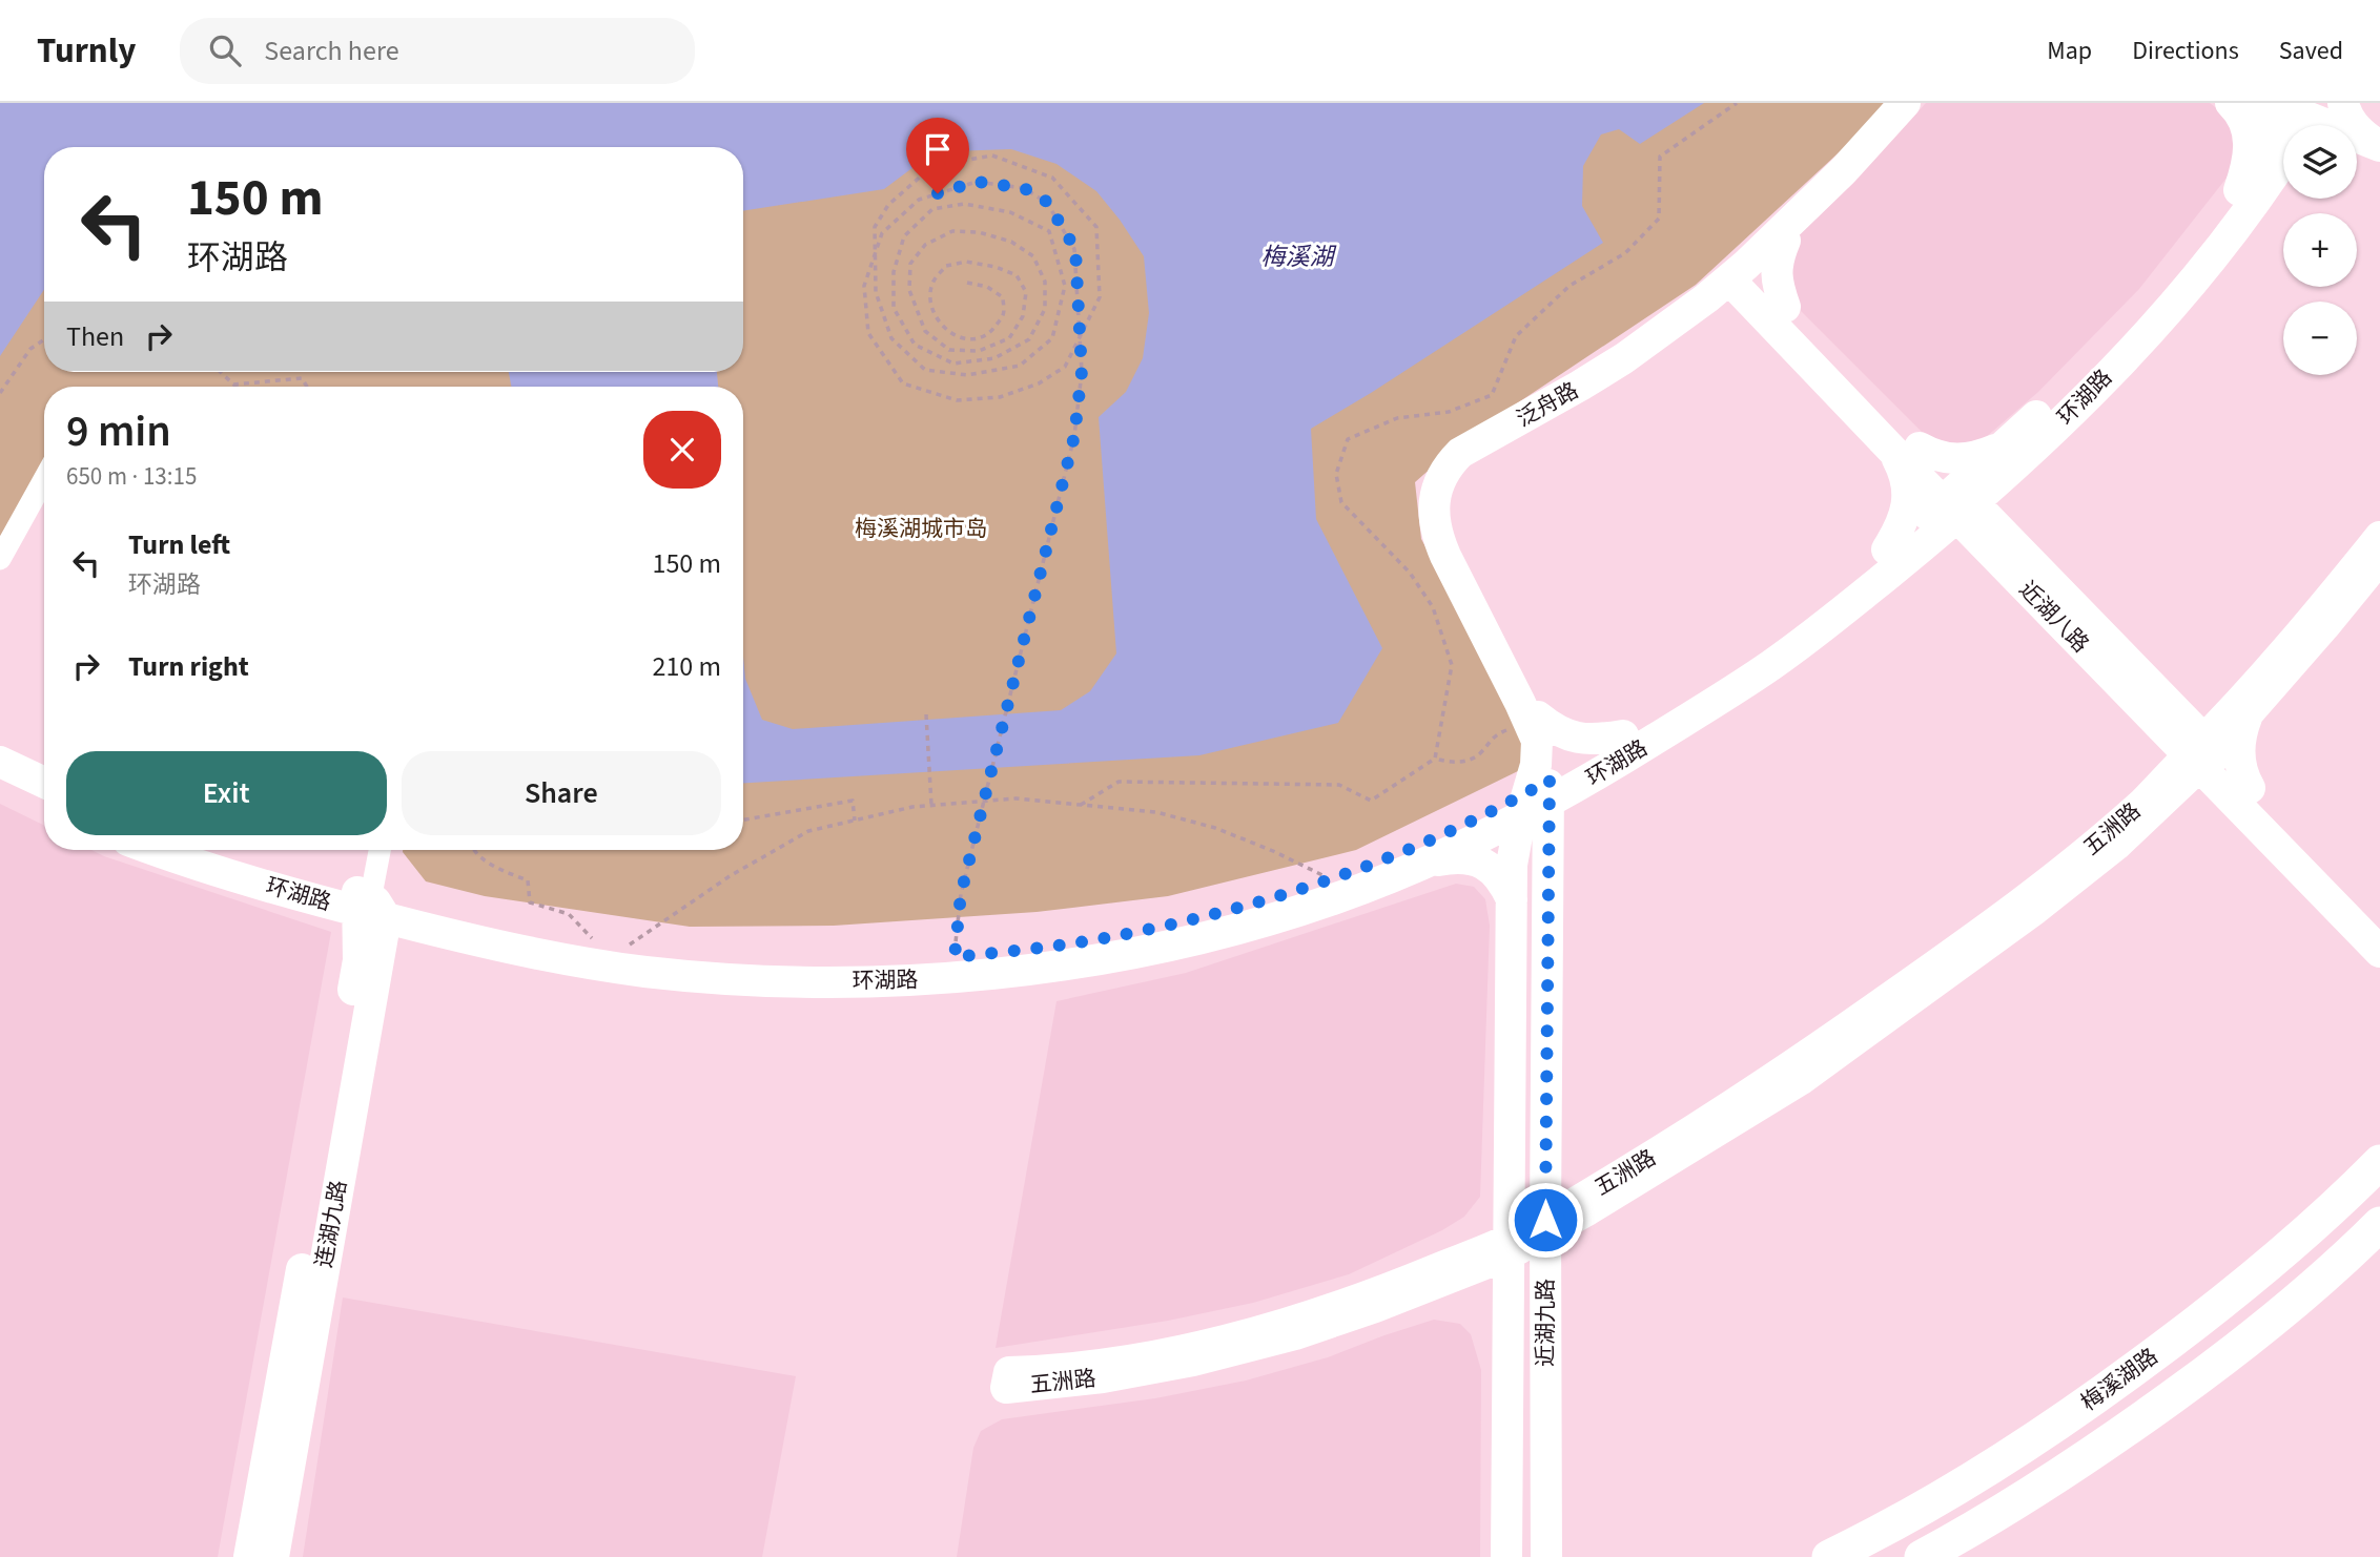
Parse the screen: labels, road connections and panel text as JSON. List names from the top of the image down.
{
  "streets": {
    "main road": [
      "环湖路",
      "泛舟路",
      "近湖八路",
      "五洲路",
      "连湖九路",
      "近湖九路",
      "梅溪湖路"
    ]
  },
  "crossings": [
    ["环湖路", "近湖八路"],
    ["环湖路", "连湖九路"],
    ["环湖路", "近湖九路"],
    ["泛舟路", "近湖八路"],
    ["近湖八路", "五洲路"],
    ["五洲路", "近湖九路"]
  ],
  "water": ["梅溪湖"],
  "parks": ["梅溪湖城市岛"],
  "page": {
    "header": "Turnly",
    "search": "Search here",
    "nav": ["Map", "Directions", "Saved"],
    "map_buttons": ["+", "−"],
    "turn": ["150 m", "环湖路"],
    "then": "Then",
    "heading": ["9 min", "650 m · 13:15"],
    "list": [
      {
        "name": "Turn left",
        "note": "环湖路",
        "value": "150 m"
      },
      {
        "name": "Turn right",
        "value": "210 m"
      }
    ],
    "buttons": ["Exit", "Share"]
  }
}
